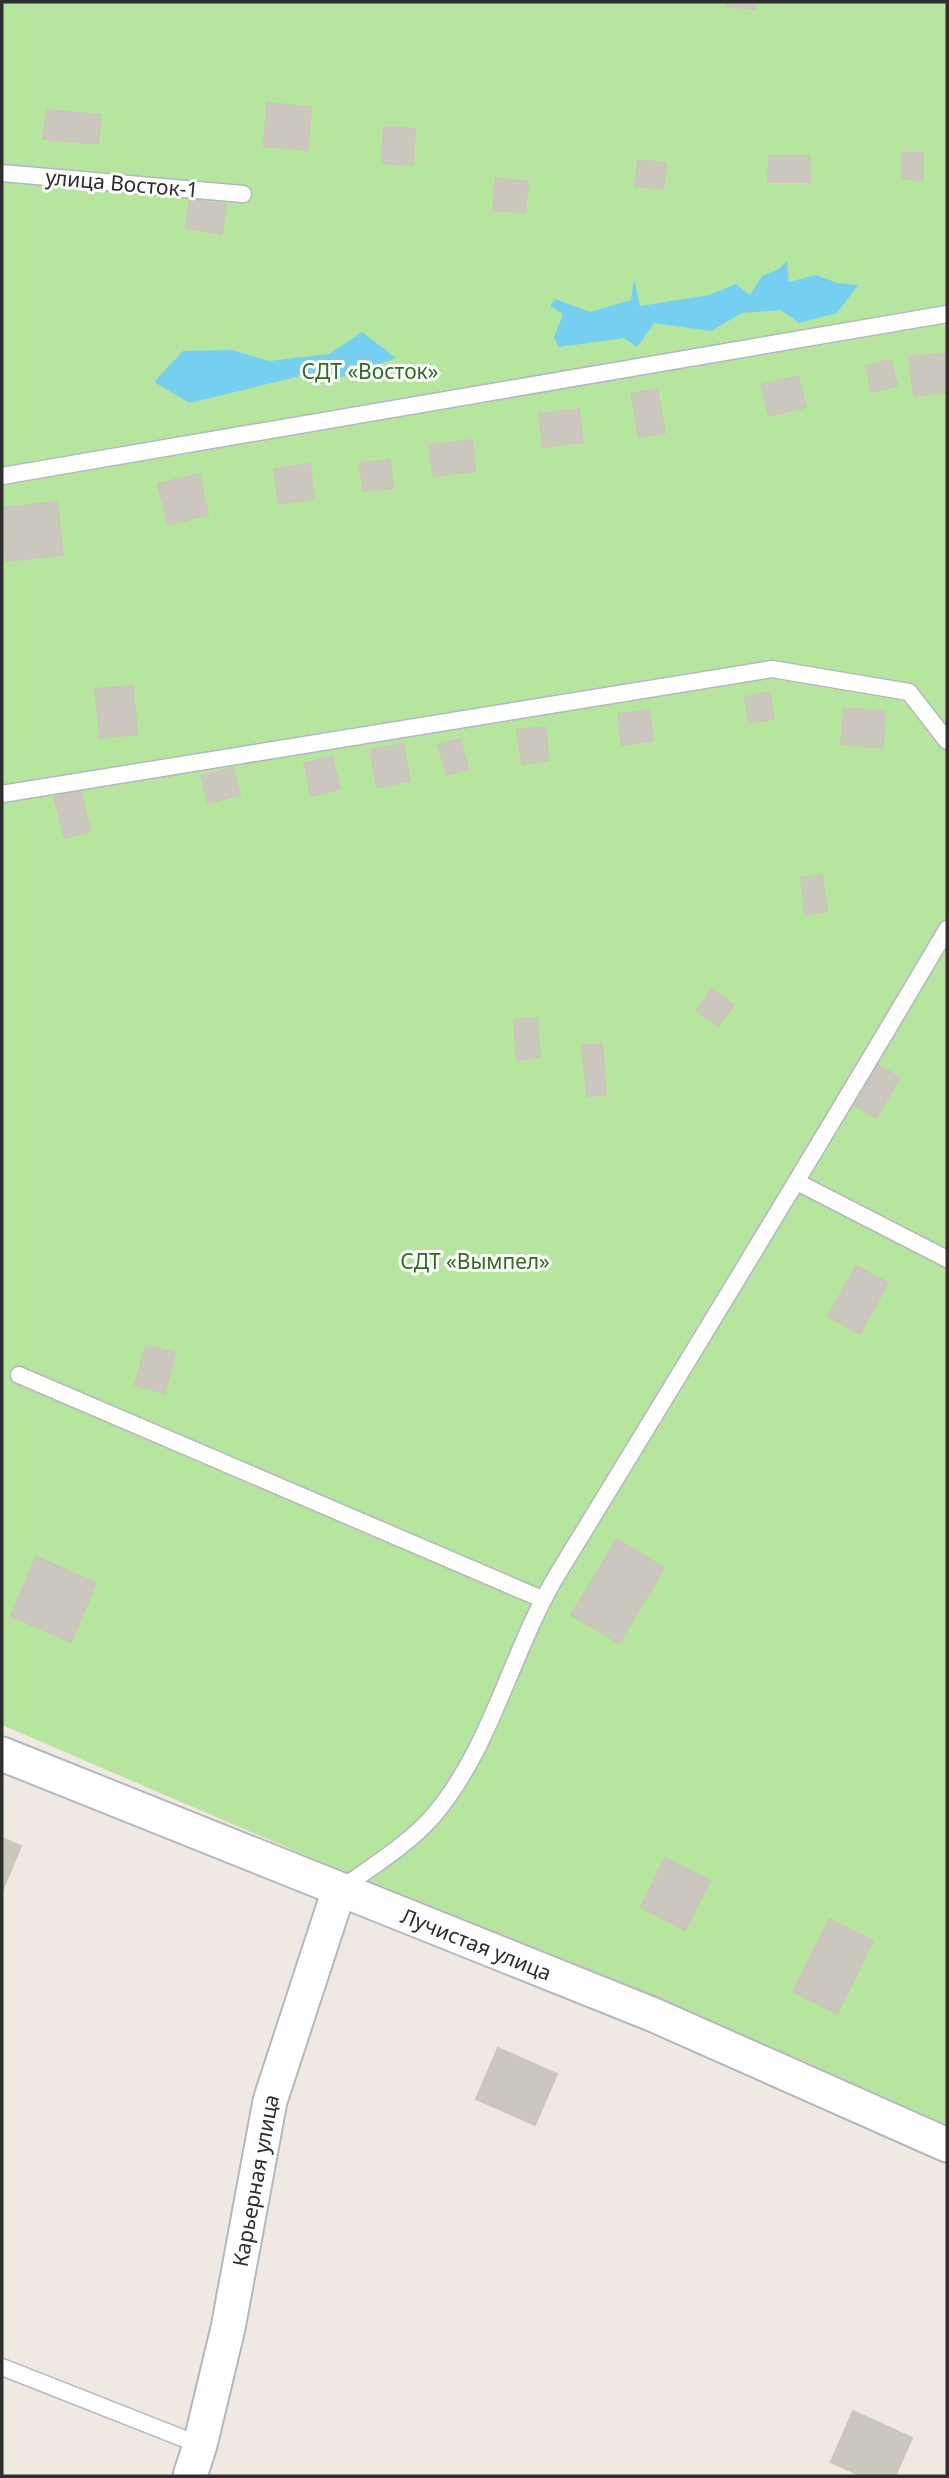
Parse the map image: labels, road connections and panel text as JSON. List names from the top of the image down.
{
  "streets": {
    "street": ["Лучистая улица", "Карьерная улица"],
    "lane": ["улица Восток-1"]
  },
  "crossings": [
    ["Лучистая улица", "Карьерная улица"]
  ],
  "parks": ["СДТ «Восток»", "СДТ «Вымпел»"]
}
